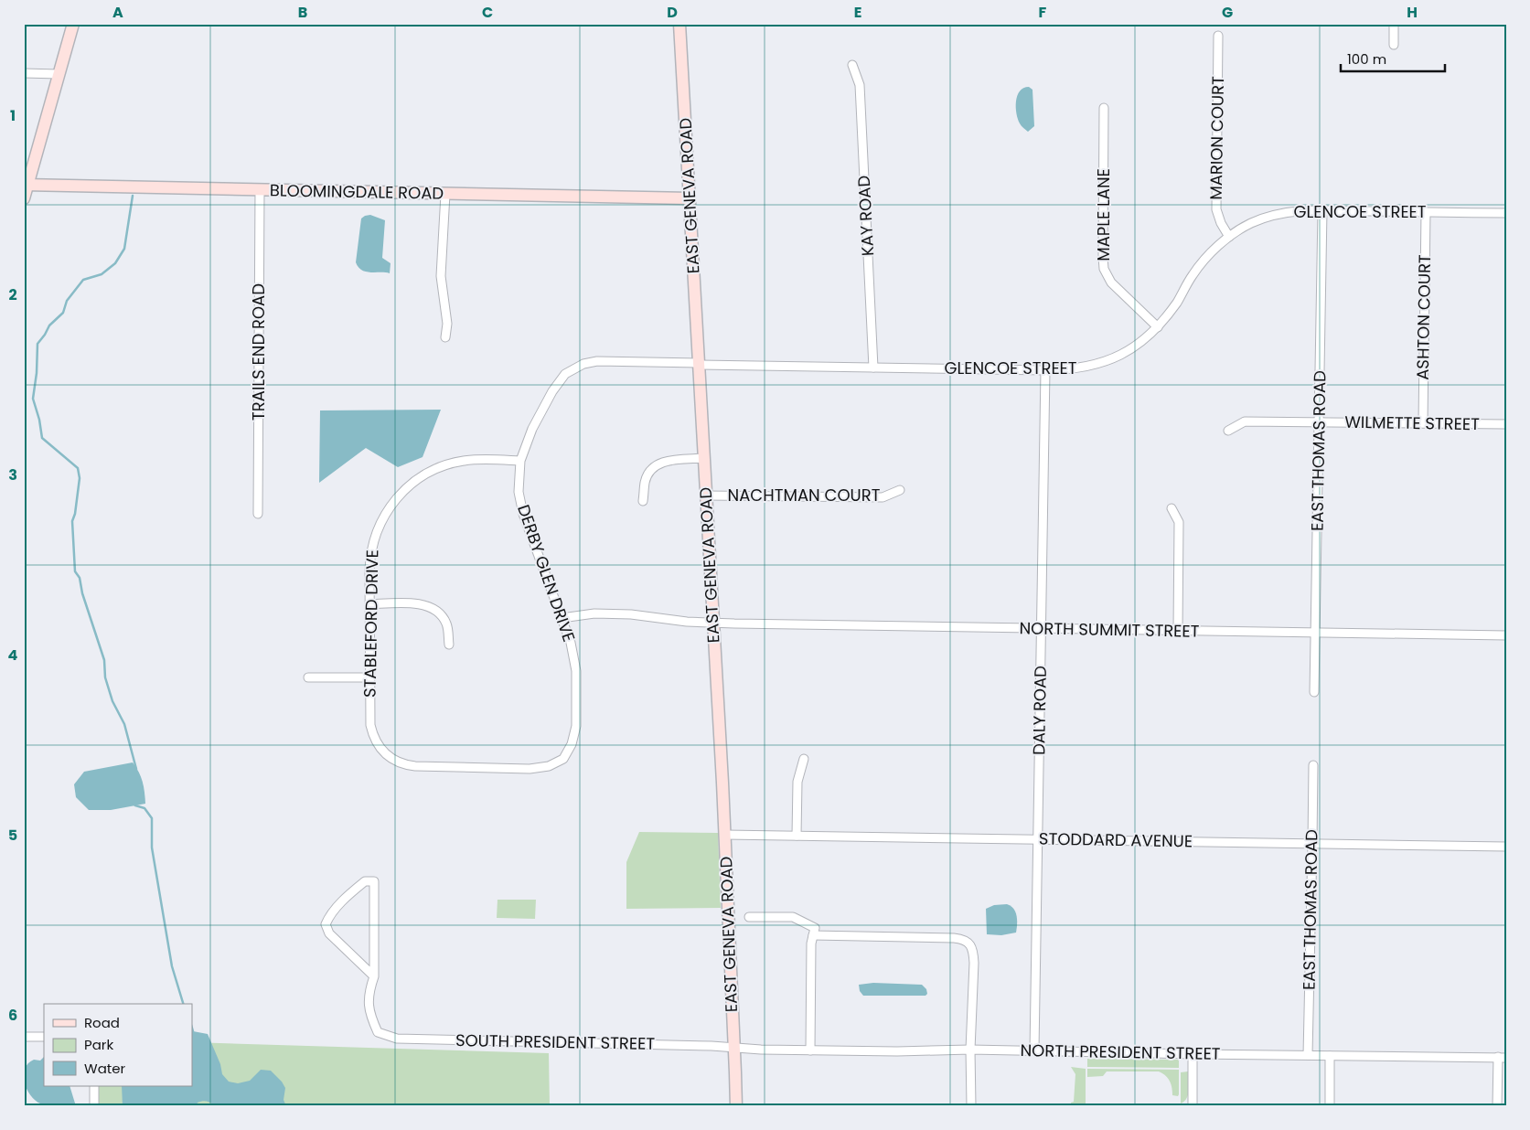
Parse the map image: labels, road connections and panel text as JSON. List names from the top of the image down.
{
  "streets": {
    "main road": ["BLOOMINGDALE ROAD", "EAST GENEVA ROAD"],
    "street": [
      "MARION COURT",
      "GLENCOE STREET",
      "MAPLE LANE",
      "KAY ROAD",
      "ASHTON COURT",
      "TRAILS END ROAD",
      "WILMETTE STREET",
      "EAST THOMAS ROAD",
      "NACHTMAN COURT",
      "DERBY GLEN DRIVE",
      "STABLEFORD DRIVE",
      "NORTH SUMMIT STREET",
      "DALY ROAD",
      "STODDARD AVENUE",
      "SOUTH PRESIDENT STREET",
      "NORTH PRESIDENT STREET"
    ]
  },
  "crossings": [
    ["MARION COURT", "GLENCOE STREET"],
    ["BLOOMINGDALE ROAD", "EAST GENEVA ROAD"],
    ["BLOOMINGDALE ROAD", "TRAILS END ROAD"],
    ["EAST GENEVA ROAD", "GLENCOE STREET"],
    ["EAST GENEVA ROAD", "NACHTMAN COURT"],
    ["EAST GENEVA ROAD", "NORTH SUMMIT STREET"],
    ["EAST GENEVA ROAD", "STODDARD AVENUE"],
    ["EAST GENEVA ROAD", "SOUTH PRESIDENT STREET"],
    ["EAST GENEVA ROAD", "NORTH PRESIDENT STREET"],
    ["GLENCOE STREET", "MAPLE LANE"],
    ["GLENCOE STREET", "KAY ROAD"],
    ["GLENCOE STREET", "ASHTON COURT"],
    ["GLENCOE STREET", "EAST THOMAS ROAD"],
    ["GLENCOE STREET", "DERBY GLEN DRIVE"],
    ["GLENCOE STREET", "DALY ROAD"],
    ["ASHTON COURT", "WILMETTE STREET"],
    ["WILMETTE STREET", "EAST THOMAS ROAD"],
    ["EAST THOMAS ROAD", "NORTH SUMMIT STREET"],
    ["EAST THOMAS ROAD", "STODDARD AVENUE"],
    ["EAST THOMAS ROAD", "NORTH PRESIDENT STREET"],
    ["DERBY GLEN DRIVE", "STABLEFORD DRIVE"],
    ["DERBY GLEN DRIVE", "NORTH SUMMIT STREET"],
    ["NORTH SUMMIT STREET", "DALY ROAD"],
    ["DALY ROAD", "STODDARD AVENUE"],
    ["DALY ROAD", "NORTH PRESIDENT STREET"],
    ["SOUTH PRESIDENT STREET", "NORTH PRESIDENT STREET"]
  ],
  "legend": ["Road", "Park", "Water"],
  "scale_bar": "100 m",
  "grid": {
    "columns": [
      "A",
      "B",
      "C",
      "D",
      "E",
      "F",
      "G",
      "H"
    ],
    "rows": [
      "1",
      "2",
      "3",
      "4",
      "5",
      "6"
    ]
  }
}
